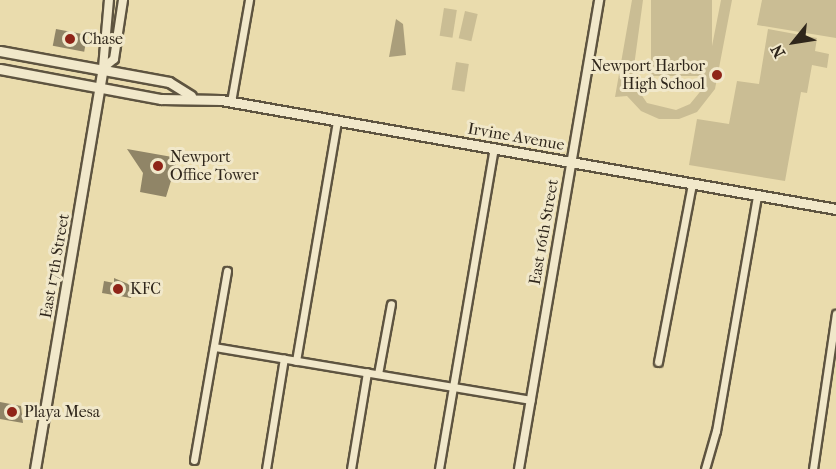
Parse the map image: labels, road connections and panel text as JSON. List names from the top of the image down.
{
  "streets": {
    "main road": ["Irvine Avenue", "East 17th Street"],
    "street": ["East 16th Street"]
  },
  "crossings": [
    ["Irvine Avenue", "East 16th Street"],
    ["Irvine Avenue", "East 17th Street"]
  ],
  "places": [
    "Chase",
    "Newport Harbor High School",
    "Newport Office Tower",
    "KFC",
    "Playa Mesa"
  ],
  "north": "bottom left"
}
